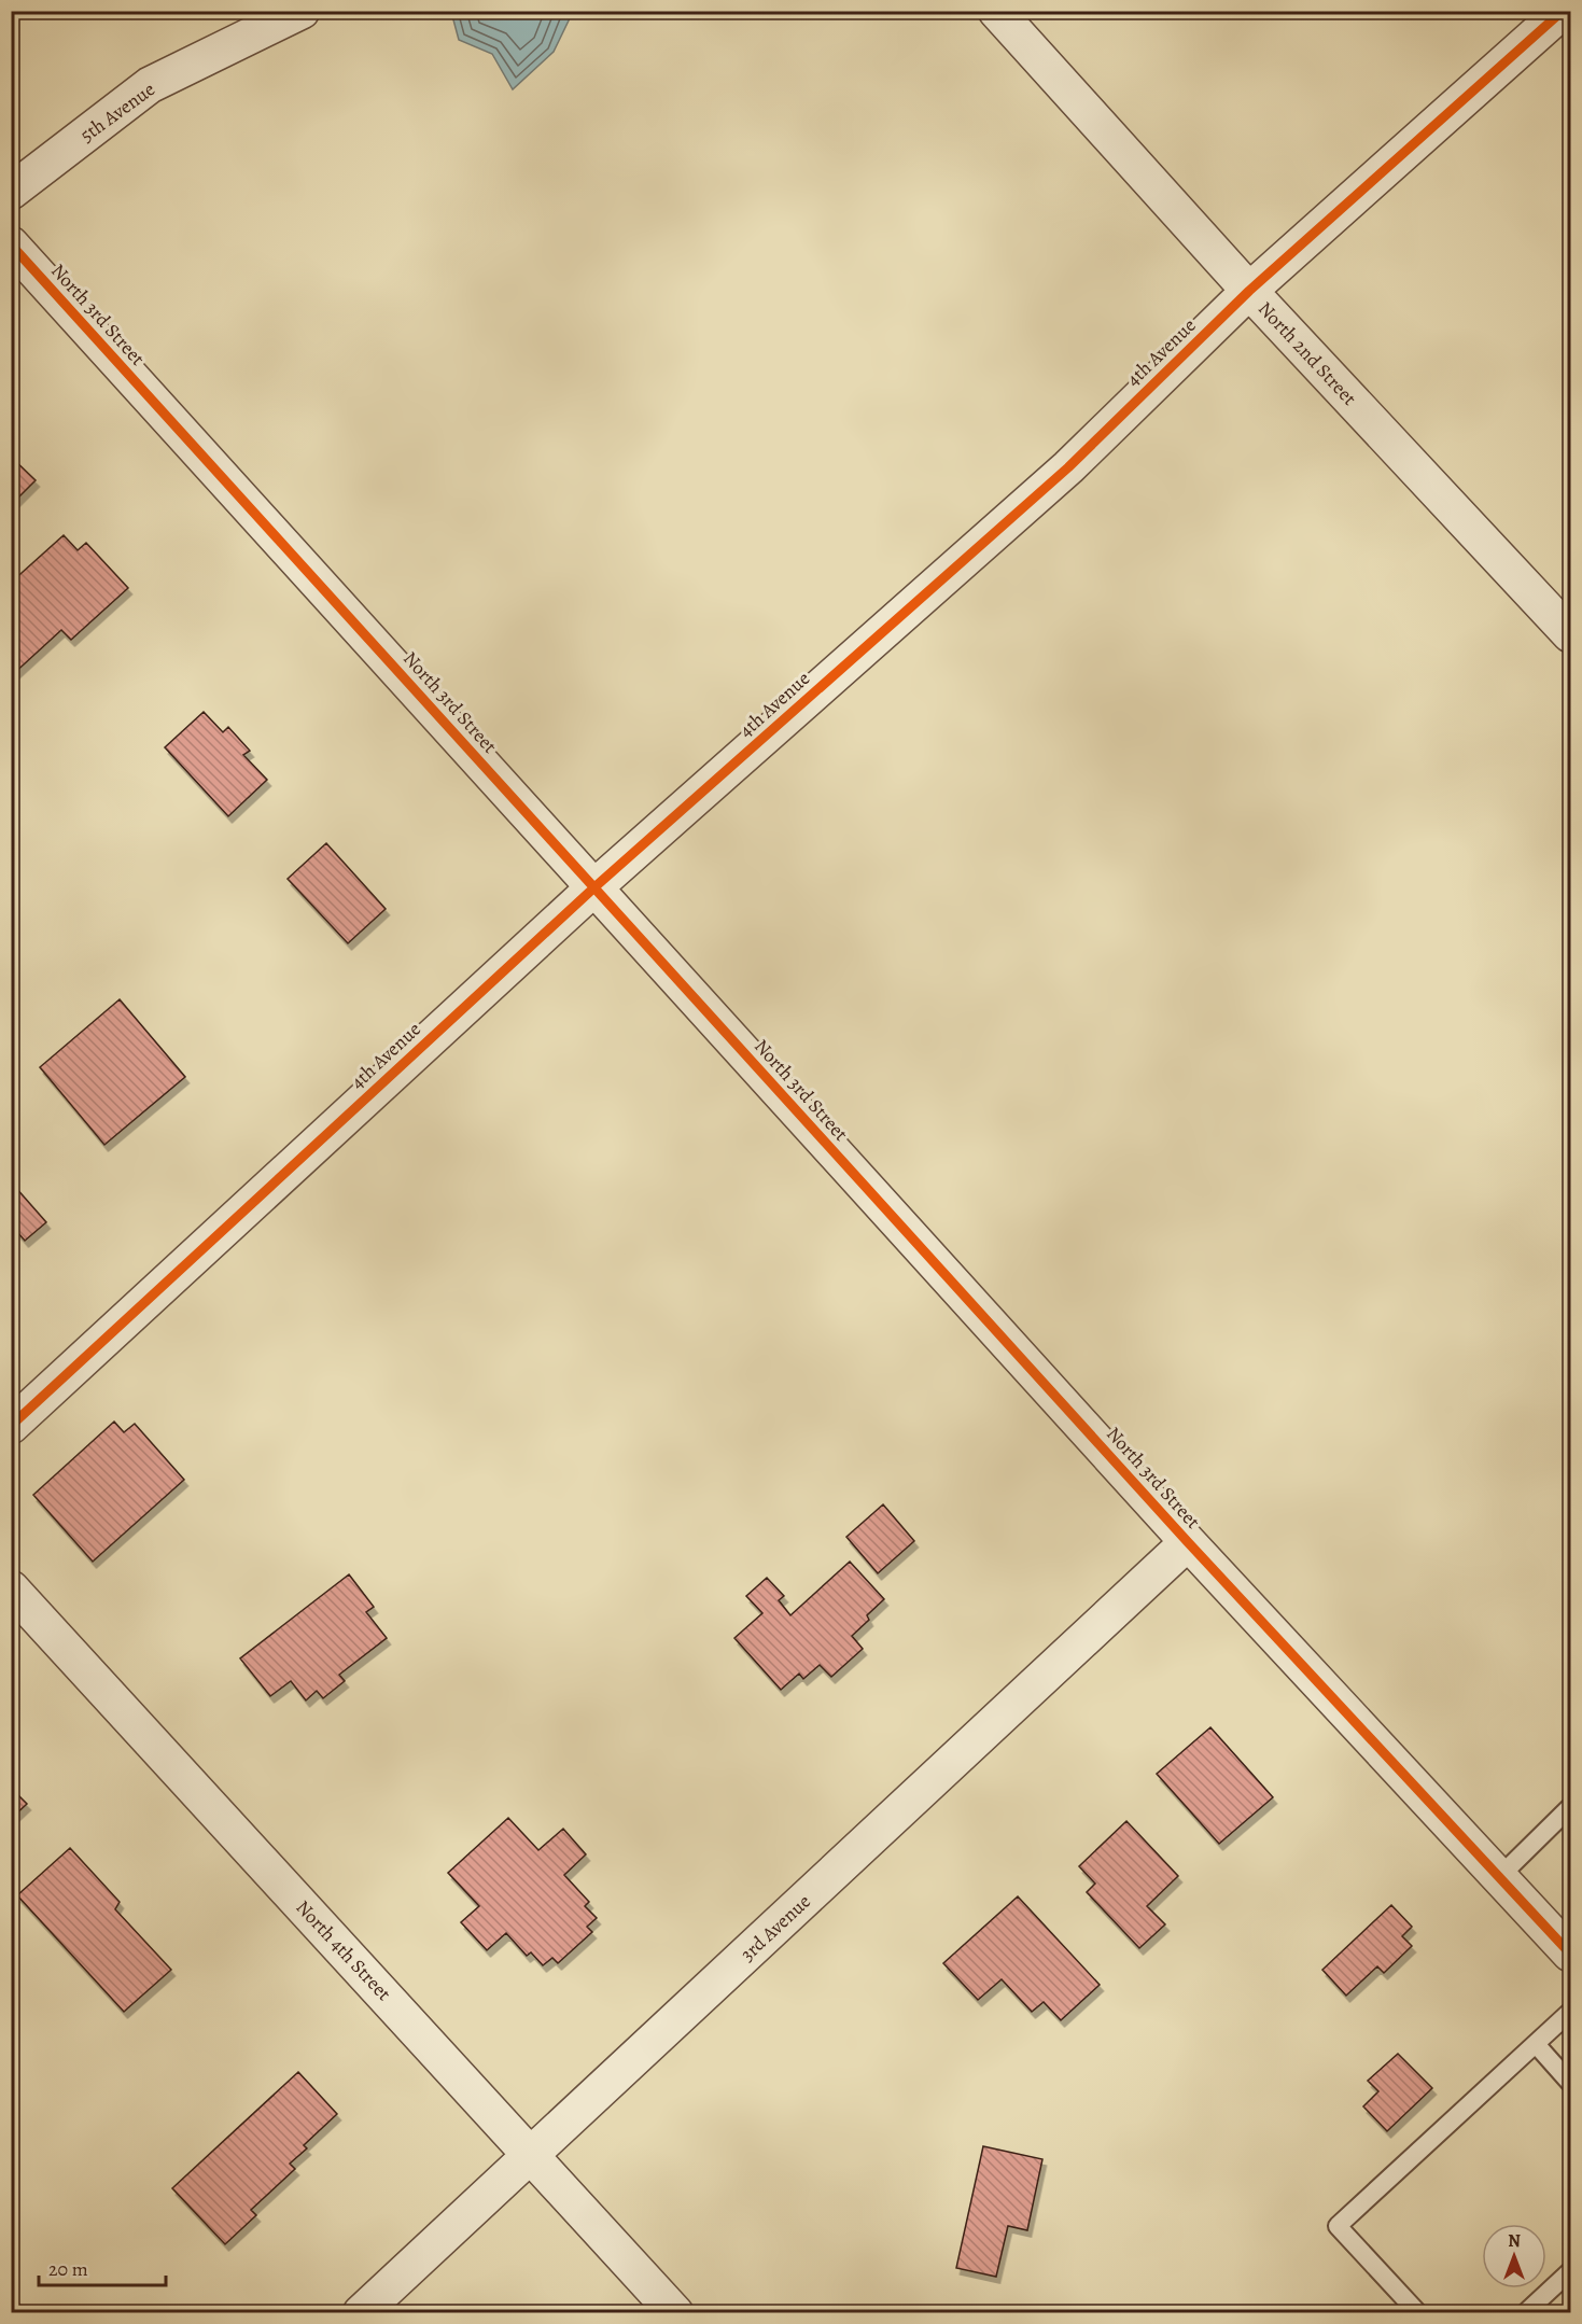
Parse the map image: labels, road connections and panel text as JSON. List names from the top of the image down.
{
  "streets": {
    "street": [
      "5th Avenue",
      "North 3rd Street",
      "4th Avenue",
      "North 2nd Street",
      "3rd Avenue",
      "North 4th Street"
    ]
  },
  "crossings": [
    ["North 3rd Street", "4th Avenue"],
    ["North 3rd Street", "3rd Avenue"],
    ["4th Avenue", "North 2nd Street"],
    ["3rd Avenue", "North 4th Street"]
  ],
  "scale_bar": "20 m",
  "north": "top"
}
